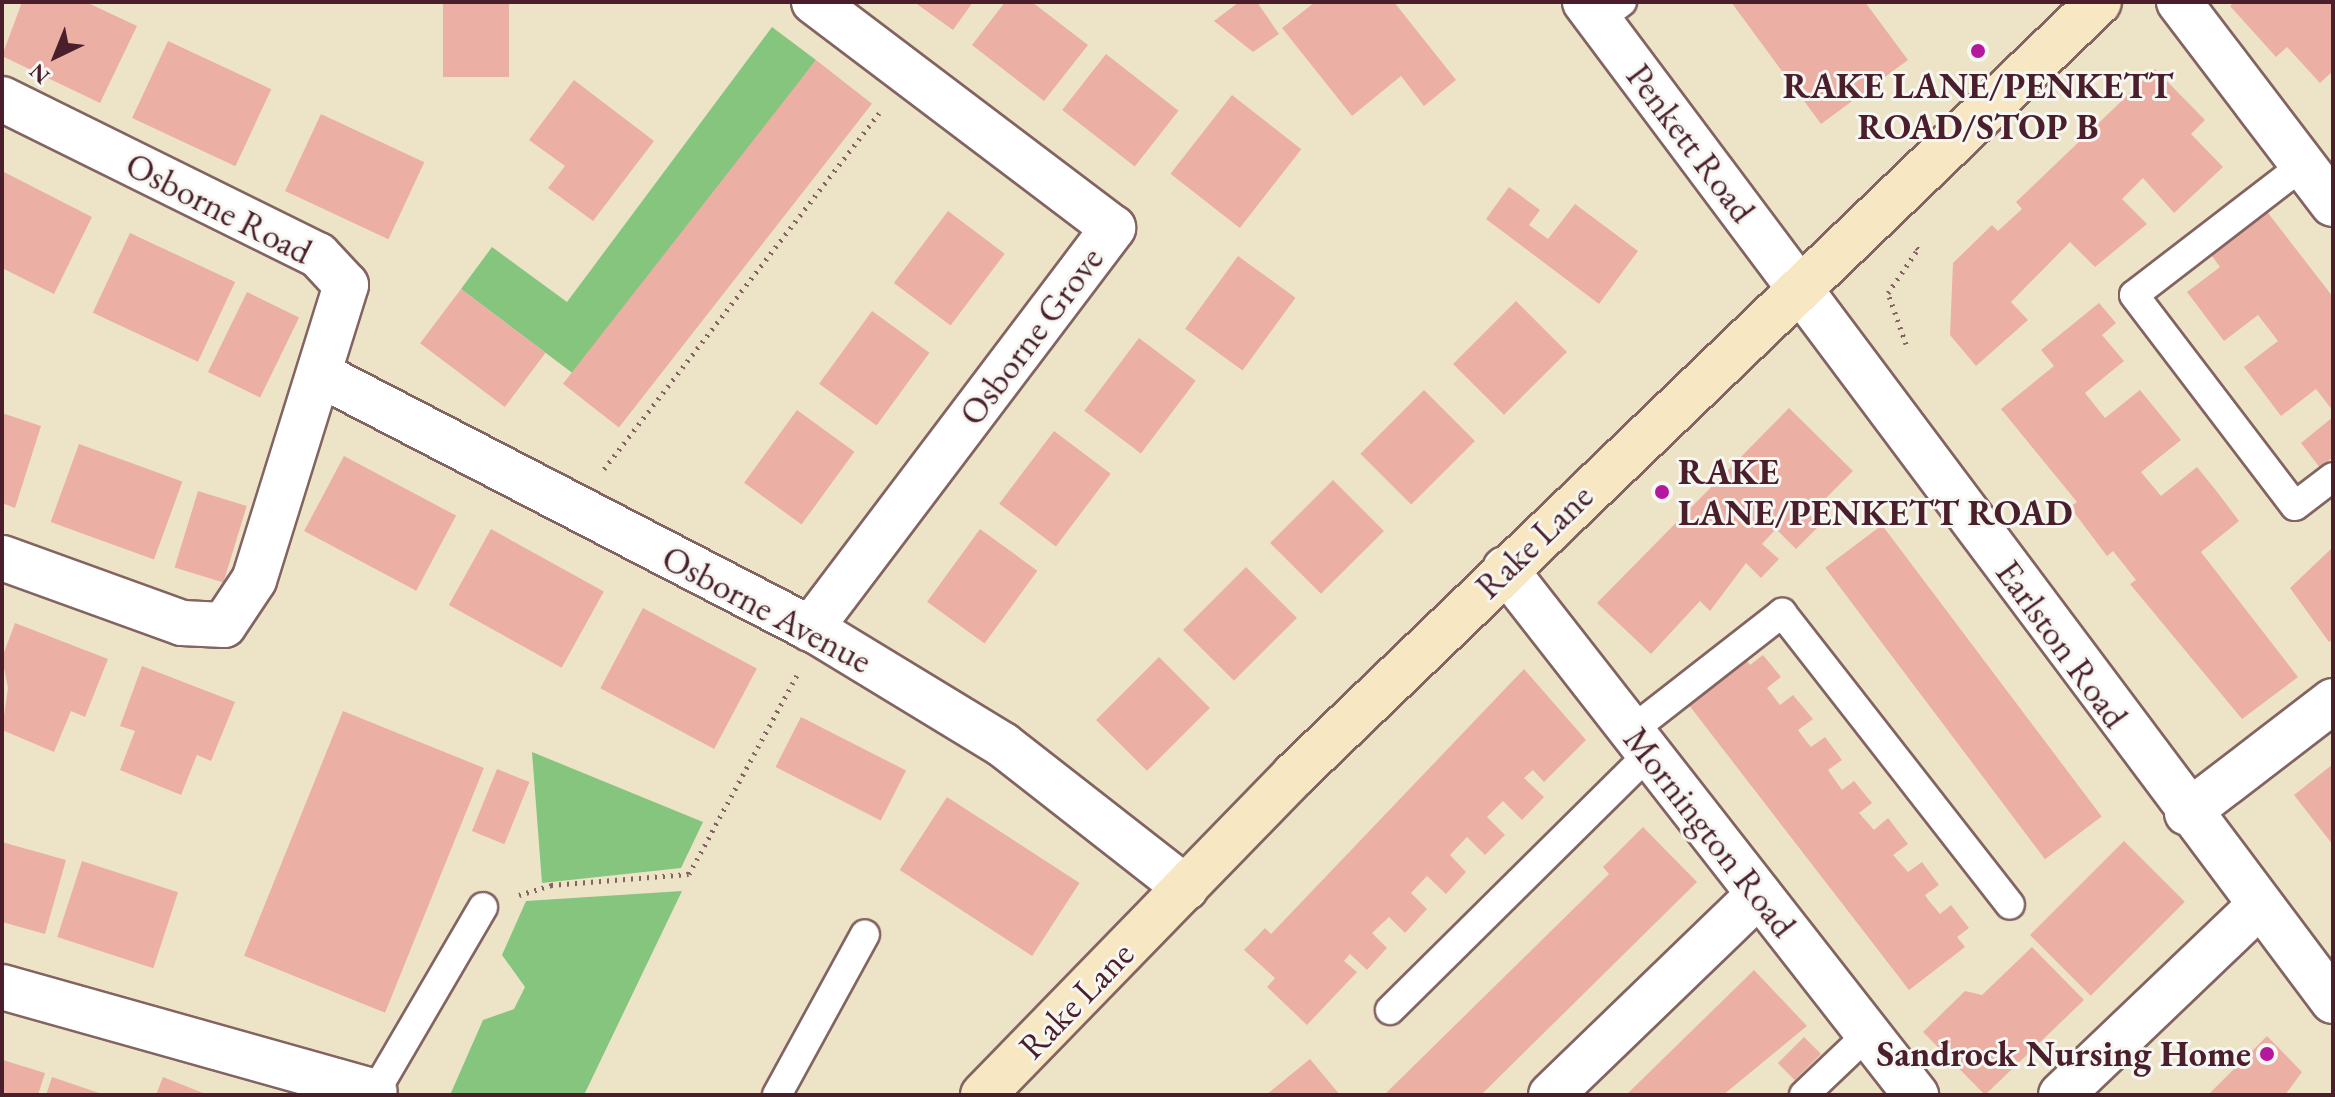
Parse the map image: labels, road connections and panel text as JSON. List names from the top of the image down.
{
  "streets": {
    "main road": ["Rake Lane"],
    "street": [
      "Penkett Road",
      "Osborne Road",
      "Osborne Grove",
      "Osborne Avenue",
      "Earlston Road",
      "Mornington Road"
    ]
  },
  "crossings": [
    ["Penkett Road", "Rake Lane"],
    ["Penkett Road", "Earlston Road"],
    ["Osborne Road", "Osborne Avenue"],
    ["Osborne Grove", "Osborne Avenue"],
    ["Rake Lane", "Osborne Avenue"],
    ["Rake Lane", "Earlston Road"],
    ["Rake Lane", "Mornington Road"]
  ],
  "places": ["RAKE LANE/PENKETT ROAD/STOP B", "RAKE LANE/PENKETT ROAD", "Sandrock Nursing Home"],
  "north": "bottom left"
}
